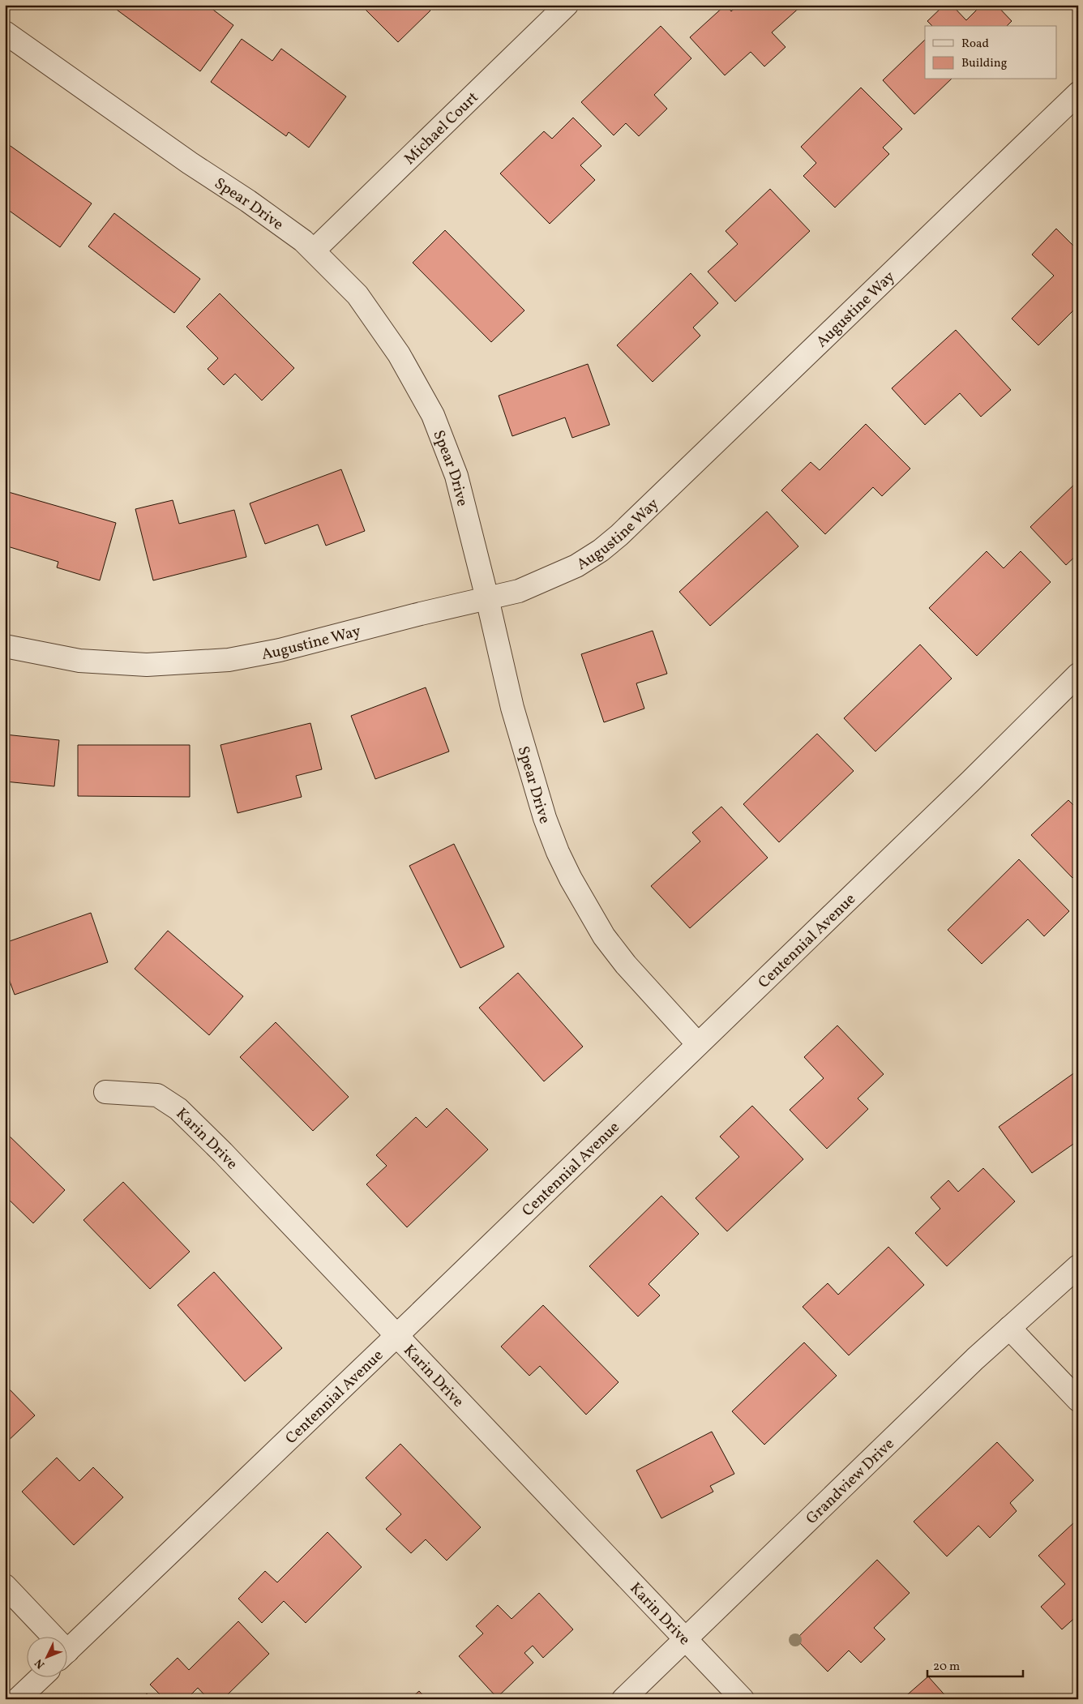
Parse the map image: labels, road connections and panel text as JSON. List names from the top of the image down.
{
  "streets": {
    "street": [
      "Michael Court",
      "Spear Drive",
      "Augustine Way",
      "Centennial Avenue",
      "Karin Drive",
      "Grandview Drive"
    ]
  },
  "crossings": [
    ["Michael Court", "Spear Drive"],
    ["Spear Drive", "Augustine Way"],
    ["Spear Drive", "Centennial Avenue"],
    ["Centennial Avenue", "Karin Drive"],
    ["Karin Drive", "Grandview Drive"]
  ],
  "legend": ["Road", "Building"],
  "scale_bar": "20 m",
  "north": "bottom left"
}
